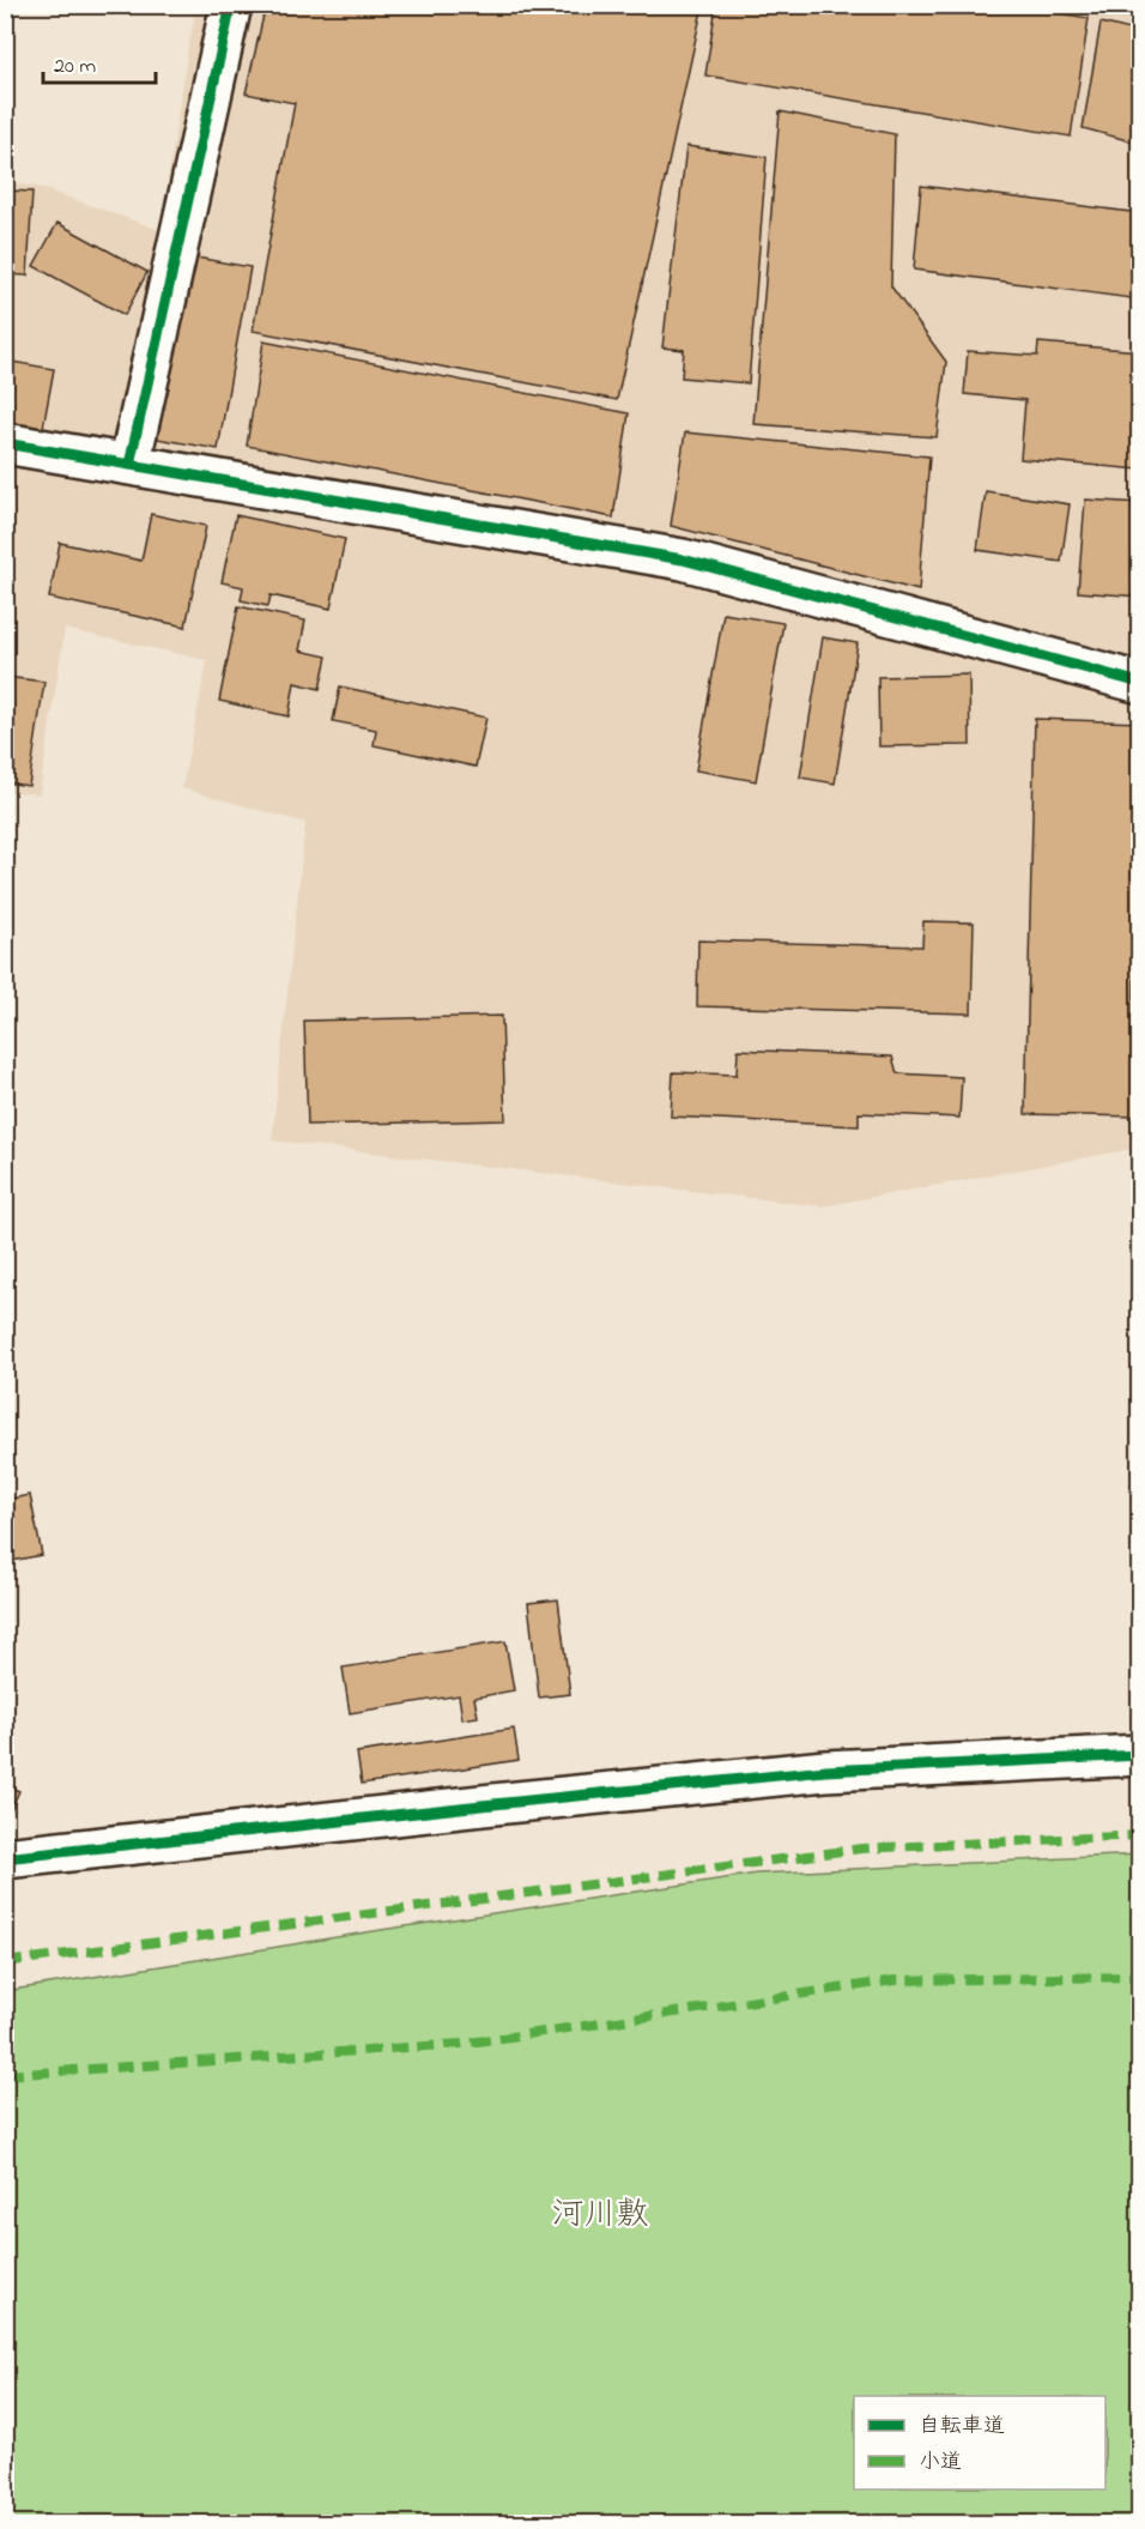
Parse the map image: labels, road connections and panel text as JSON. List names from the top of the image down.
{
  "parks": ["河川敷"],
  "legend": ["自転車道", "小道"],
  "scale_bar": "20 m"
}
